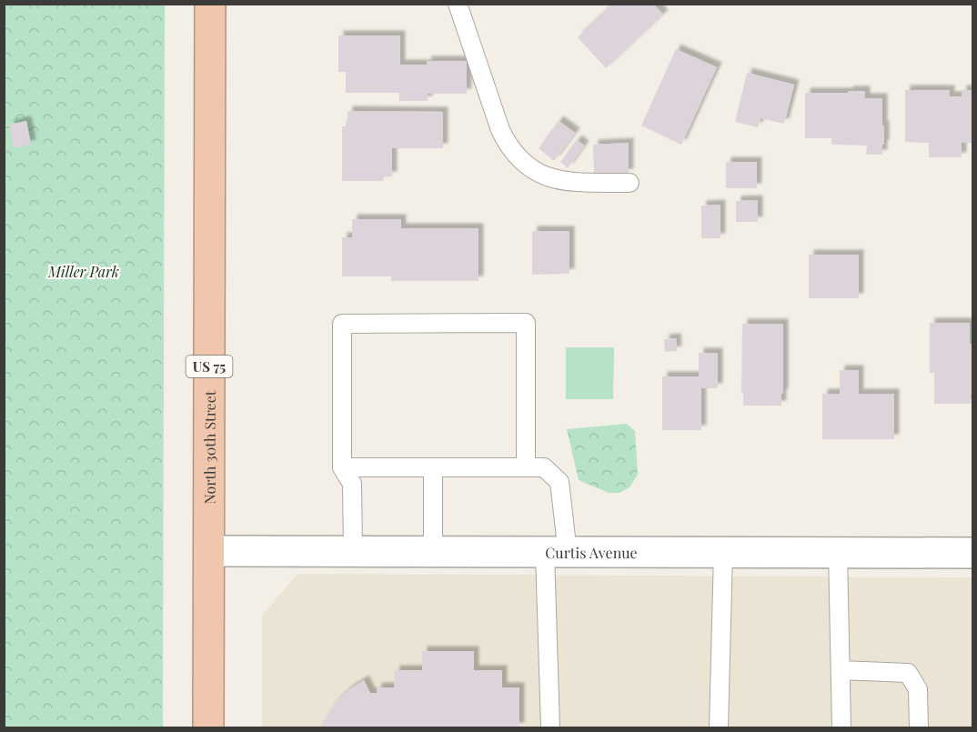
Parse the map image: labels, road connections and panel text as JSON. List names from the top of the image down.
{
  "streets": {
    "highway": ["US 75", "North 30th Street"],
    "street": ["Curtis Avenue"]
  },
  "crossings": [
    ["North 30th Street", "Curtis Avenue"]
  ],
  "parks": ["Miller Park"]
}
